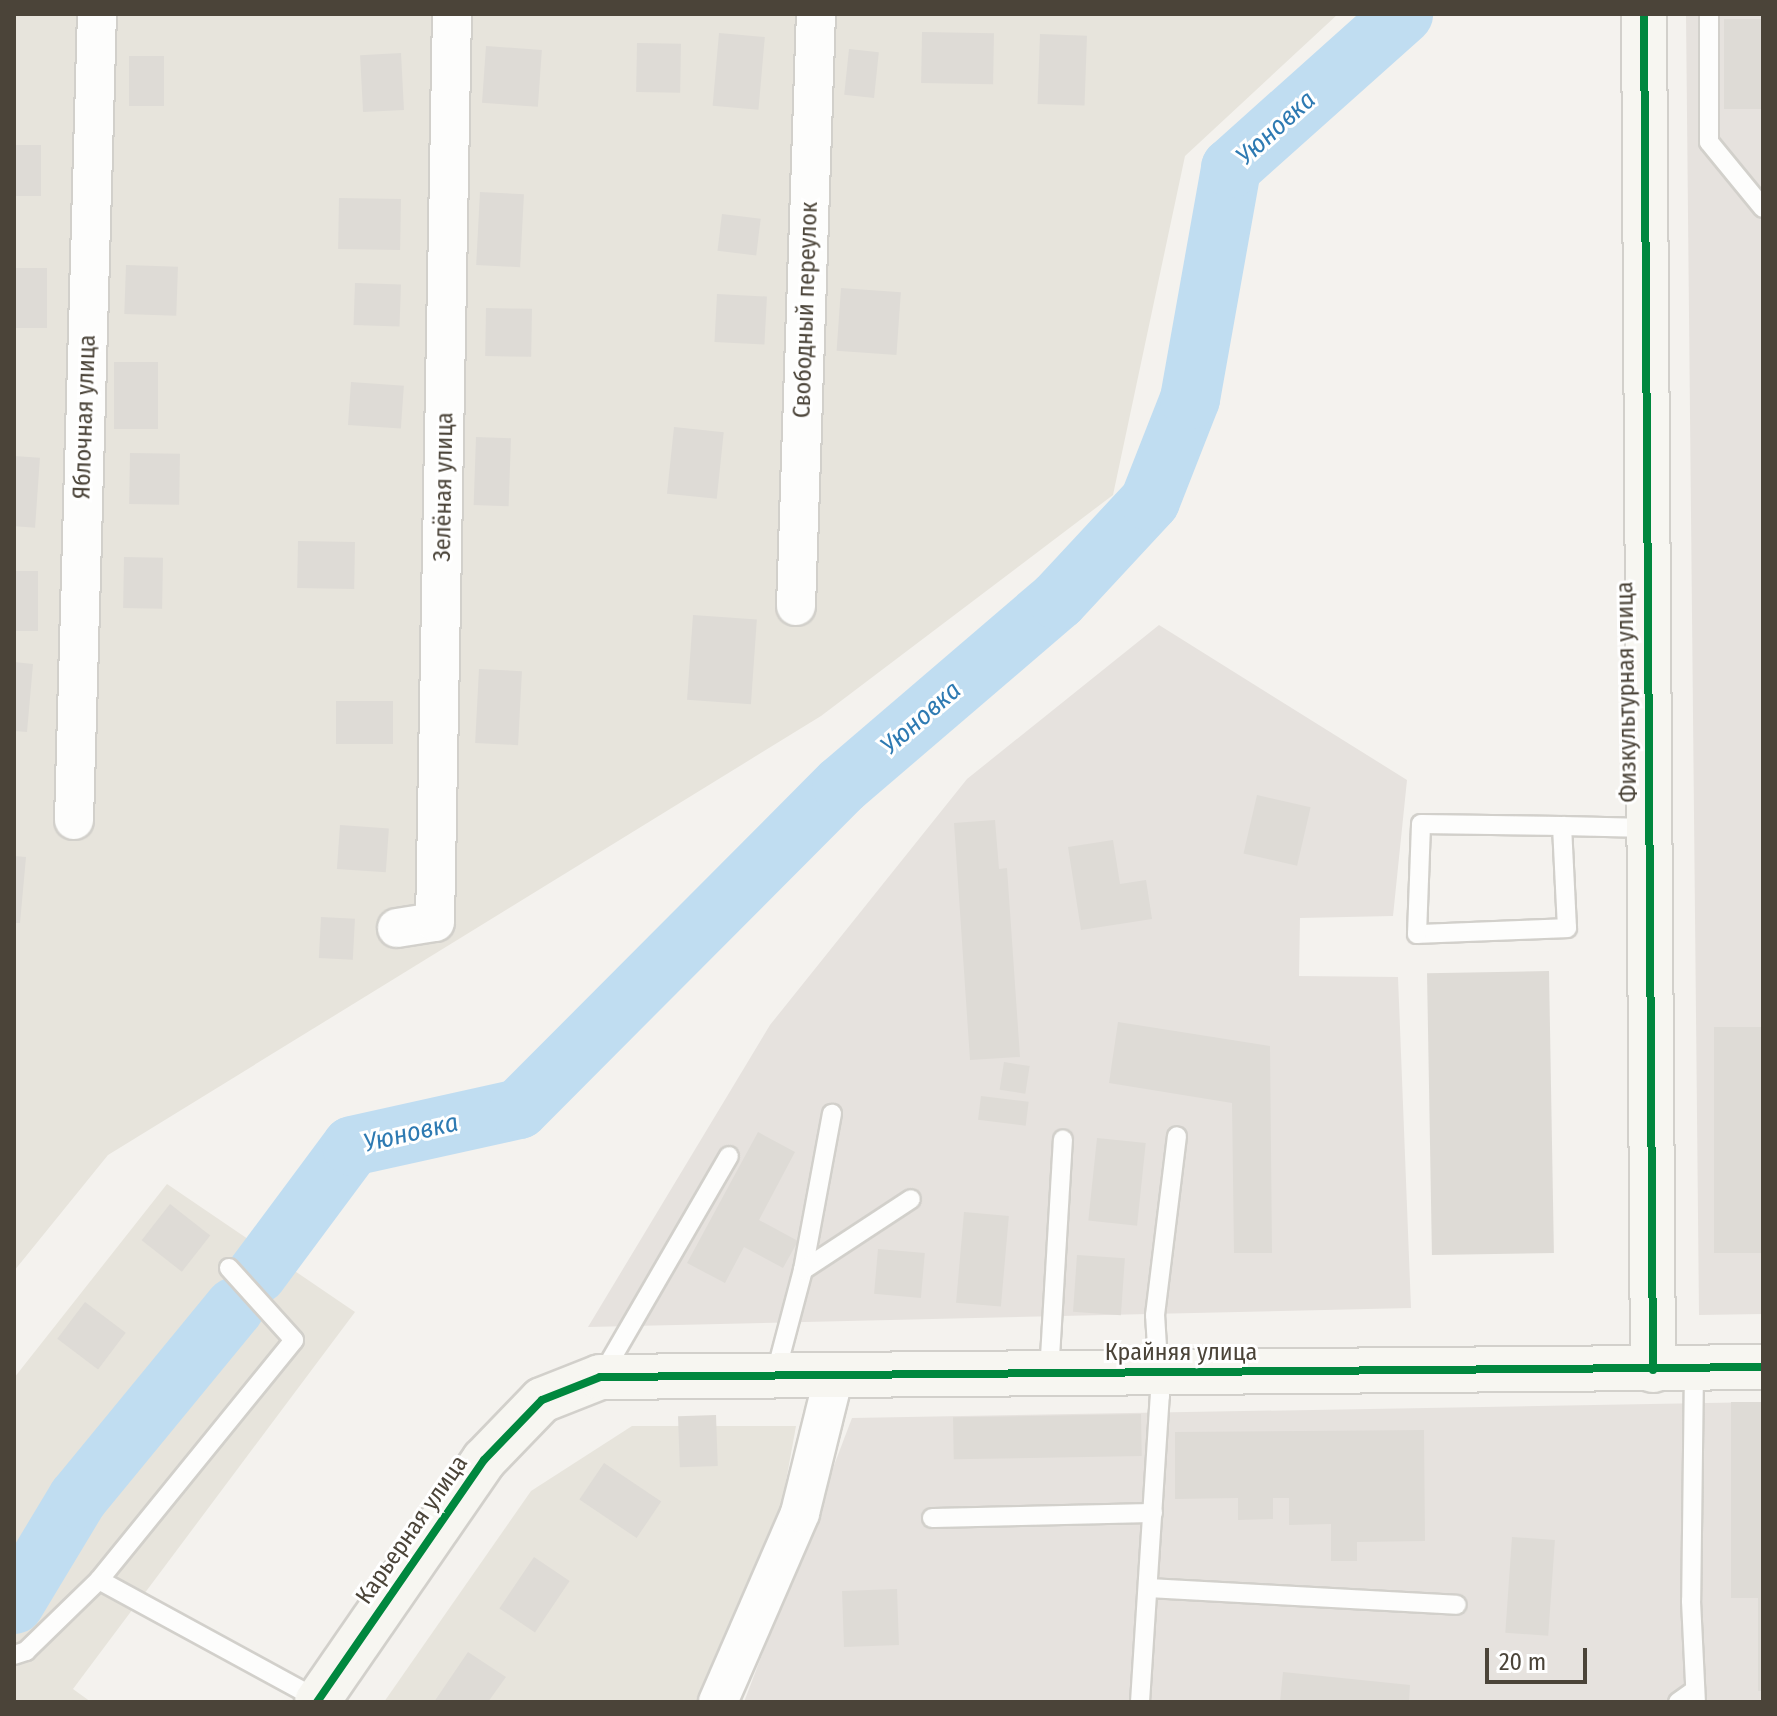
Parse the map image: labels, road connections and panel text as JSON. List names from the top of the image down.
{
  "streets": {
    "street": [
      "Свободный переулок",
      "Яблочная улица",
      "Зелёная улица",
      "Физкультурная улица",
      "Крайняя улица",
      "Карьерная улица"
    ]
  },
  "crossings": [
    ["Физкультурная улица", "Крайняя улица"],
    ["Крайняя улица", "Карьерная улица"]
  ],
  "water": ["Уюновка"],
  "scale_bar": "20 m"
}
